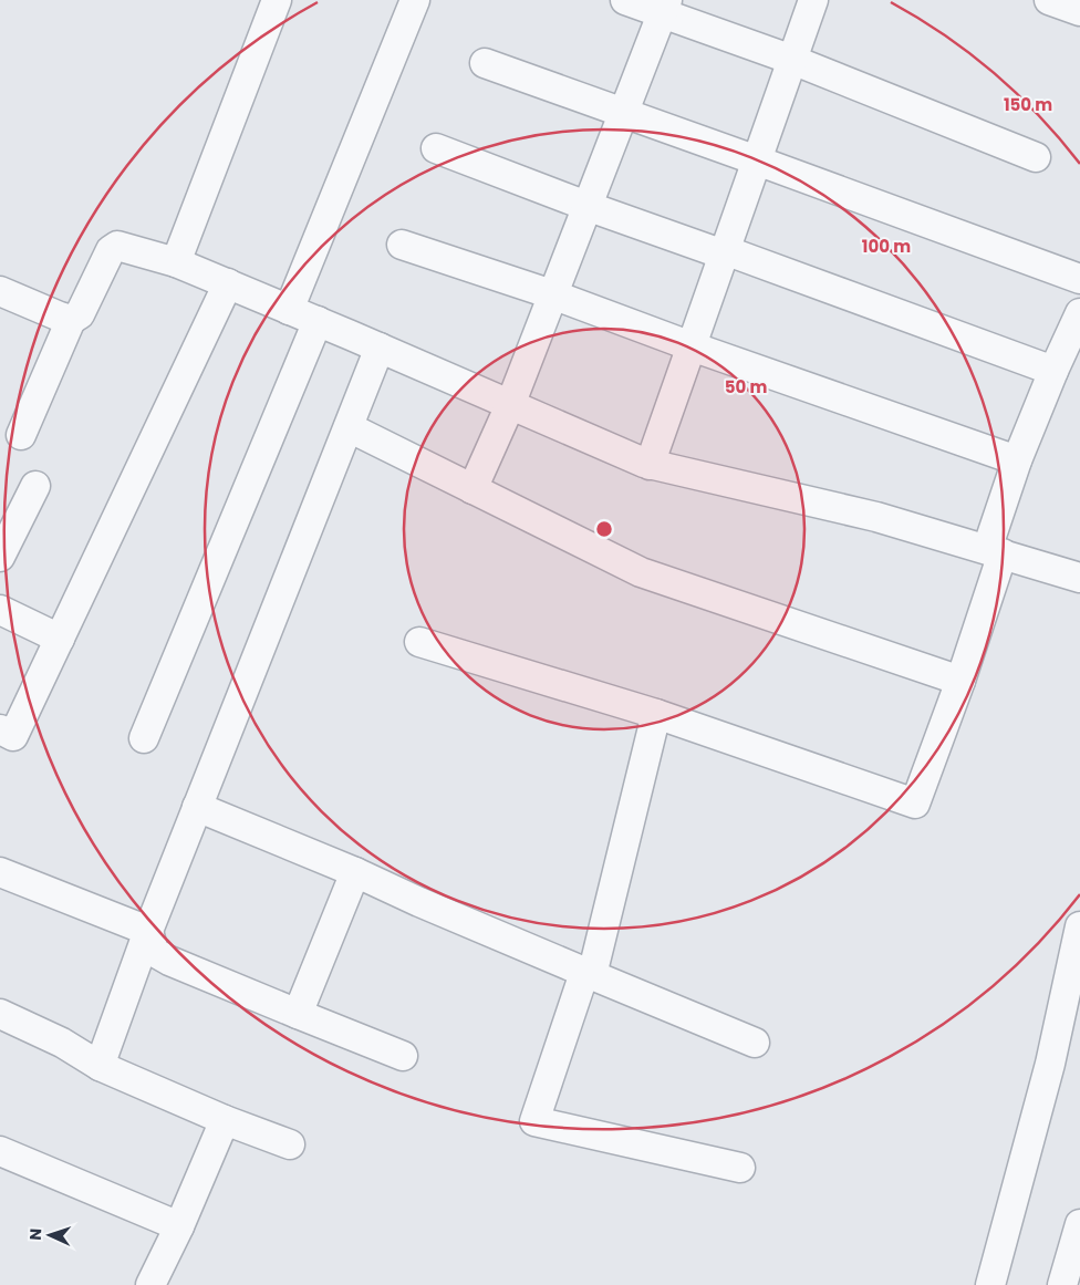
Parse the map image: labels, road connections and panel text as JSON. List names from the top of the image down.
{
  "north": "left",
  "rings": ["150 m", "100 m", "50 m"]
}
